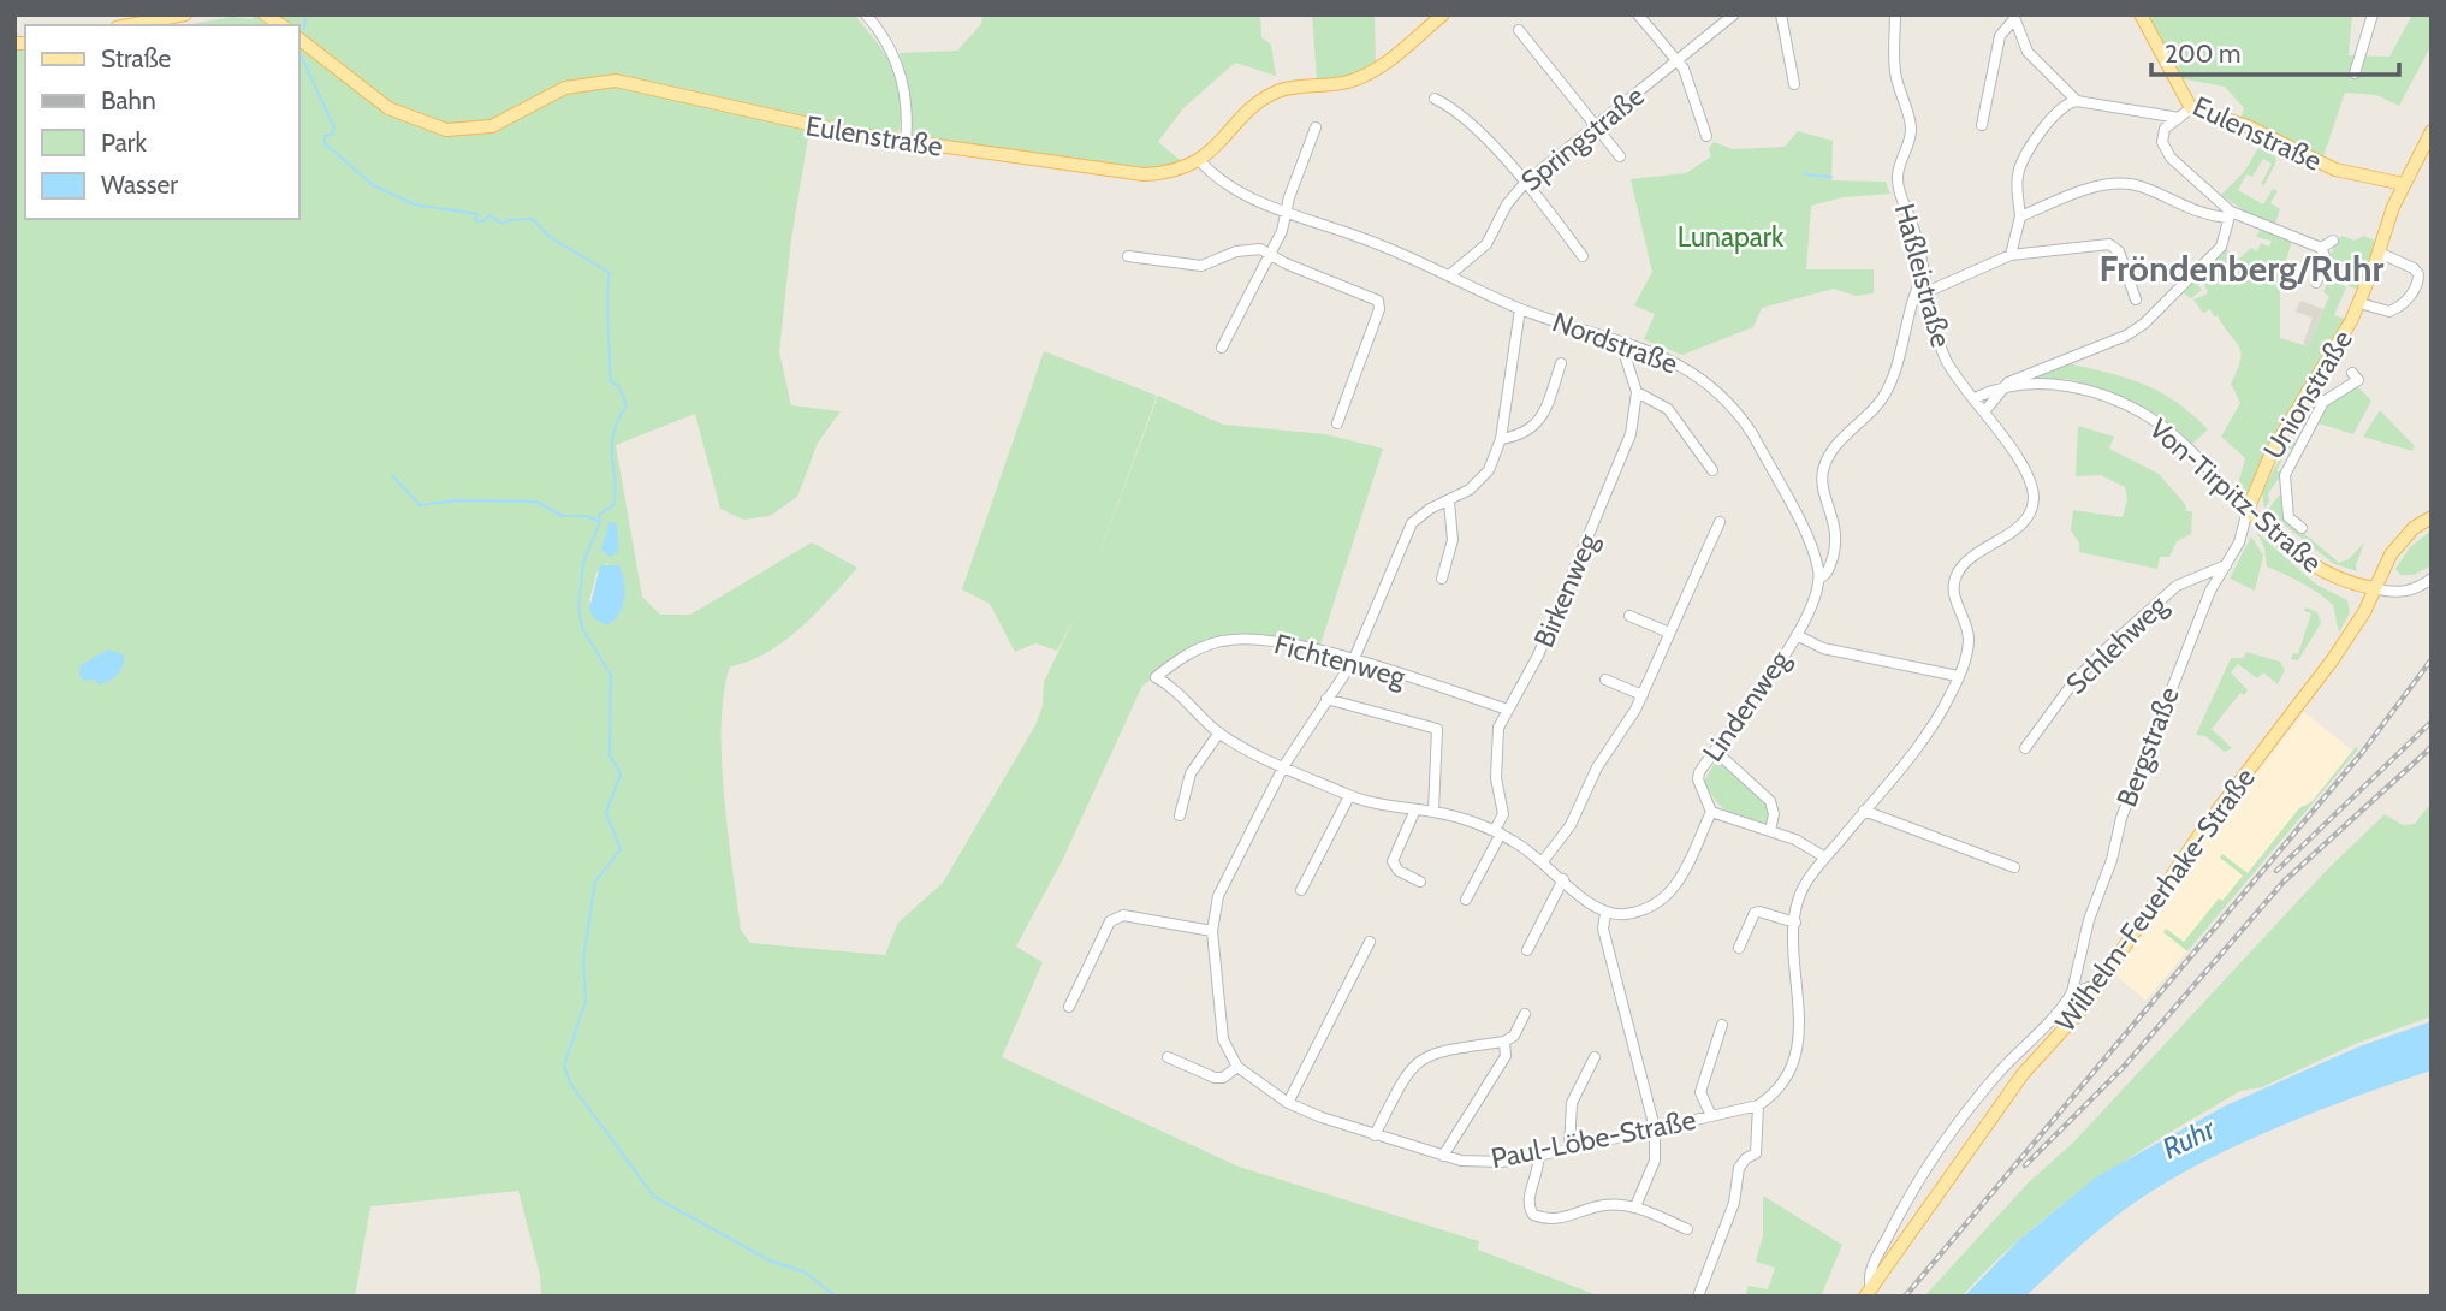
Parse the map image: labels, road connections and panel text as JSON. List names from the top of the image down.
{
  "streets": {
    "main road": [
      "Eulenstraße",
      "Unionstraße",
      "Von-Tirpitz-Straße",
      "Wilhelm-Feuerhake-Straße"
    ],
    "street": [
      "Springstraße",
      "Haßleistraße",
      "Nordstraße",
      "Birkenweg",
      "Schlehweg",
      "Fichtenweg",
      "Lindenweg",
      "Bergstraße",
      "Paul-Löbe-Straße"
    ]
  },
  "crossings": [
    ["Eulenstraße", "Nordstraße"],
    ["Eulenstraße", "Unionstraße"],
    ["Springstraße", "Nordstraße"],
    ["Haßleistraße", "Von-Tirpitz-Straße"],
    ["Nordstraße", "Birkenweg"],
    ["Unionstraße", "Von-Tirpitz-Straße"],
    ["Unionstraße", "Bergstraße"],
    ["Von-Tirpitz-Straße", "Bergstraße"],
    ["Von-Tirpitz-Straße", "Wilhelm-Feuerhake-Straße"],
    ["Birkenweg", "Fichtenweg"],
    ["Schlehweg", "Bergstraße"],
    ["Bergstraße", "Wilhelm-Feuerhake-Straße"]
  ],
  "districts": ["Fröndenberg/Ruhr"],
  "water": ["Ruhr"],
  "parks": ["Lunapark"],
  "legend": [
    "Straße",
    "Bahn",
    "Park",
    "Wasser"
  ],
  "scale_bar": "200 m"
}
